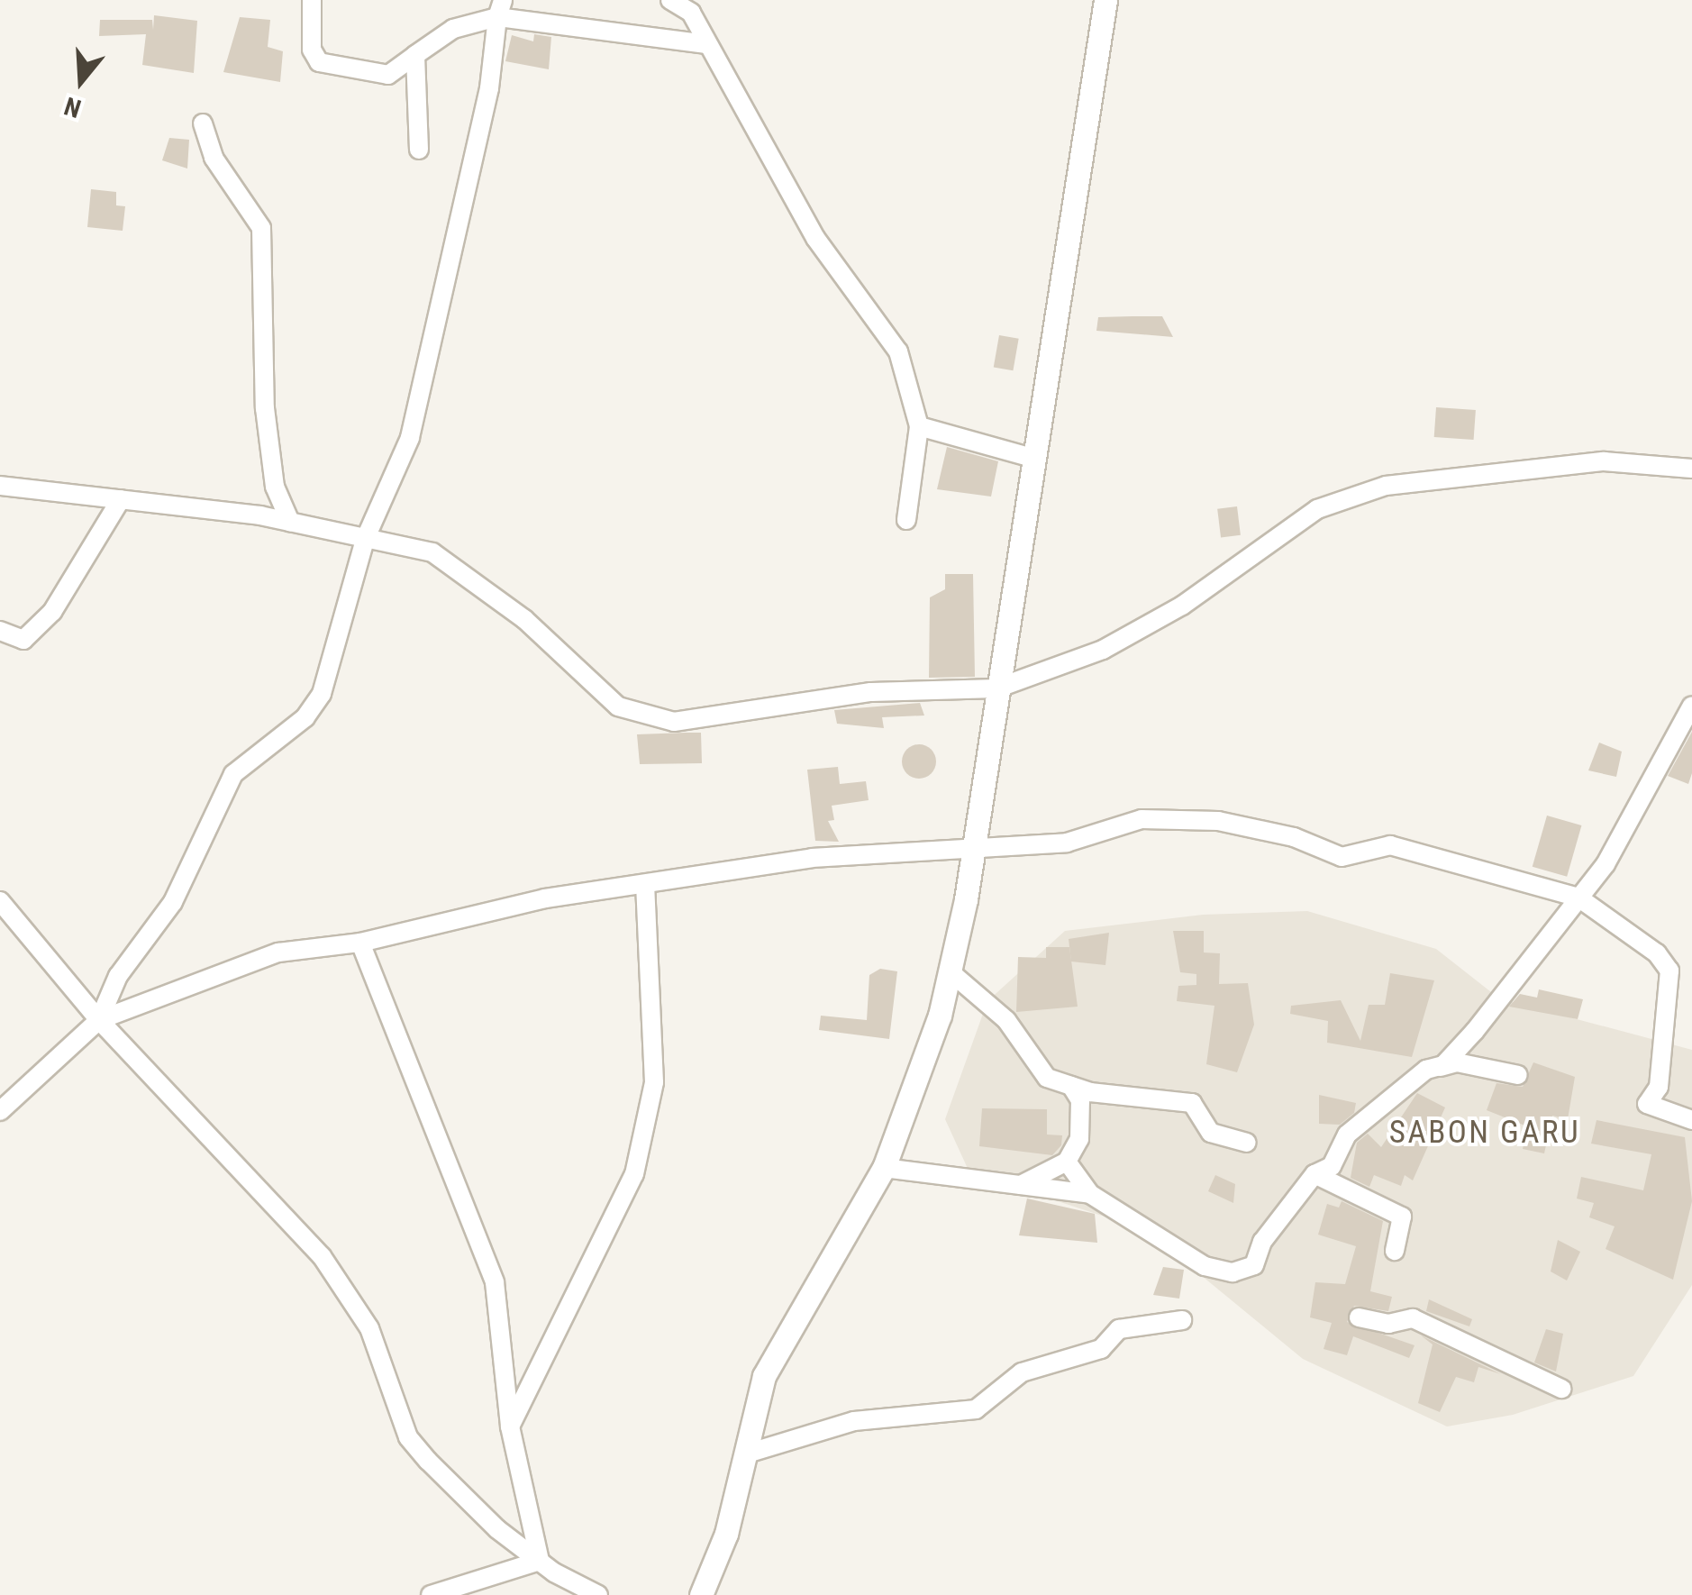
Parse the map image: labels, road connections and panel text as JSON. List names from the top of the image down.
{
  "districts": ["SABON GARU"],
  "north": "bottom"
}
